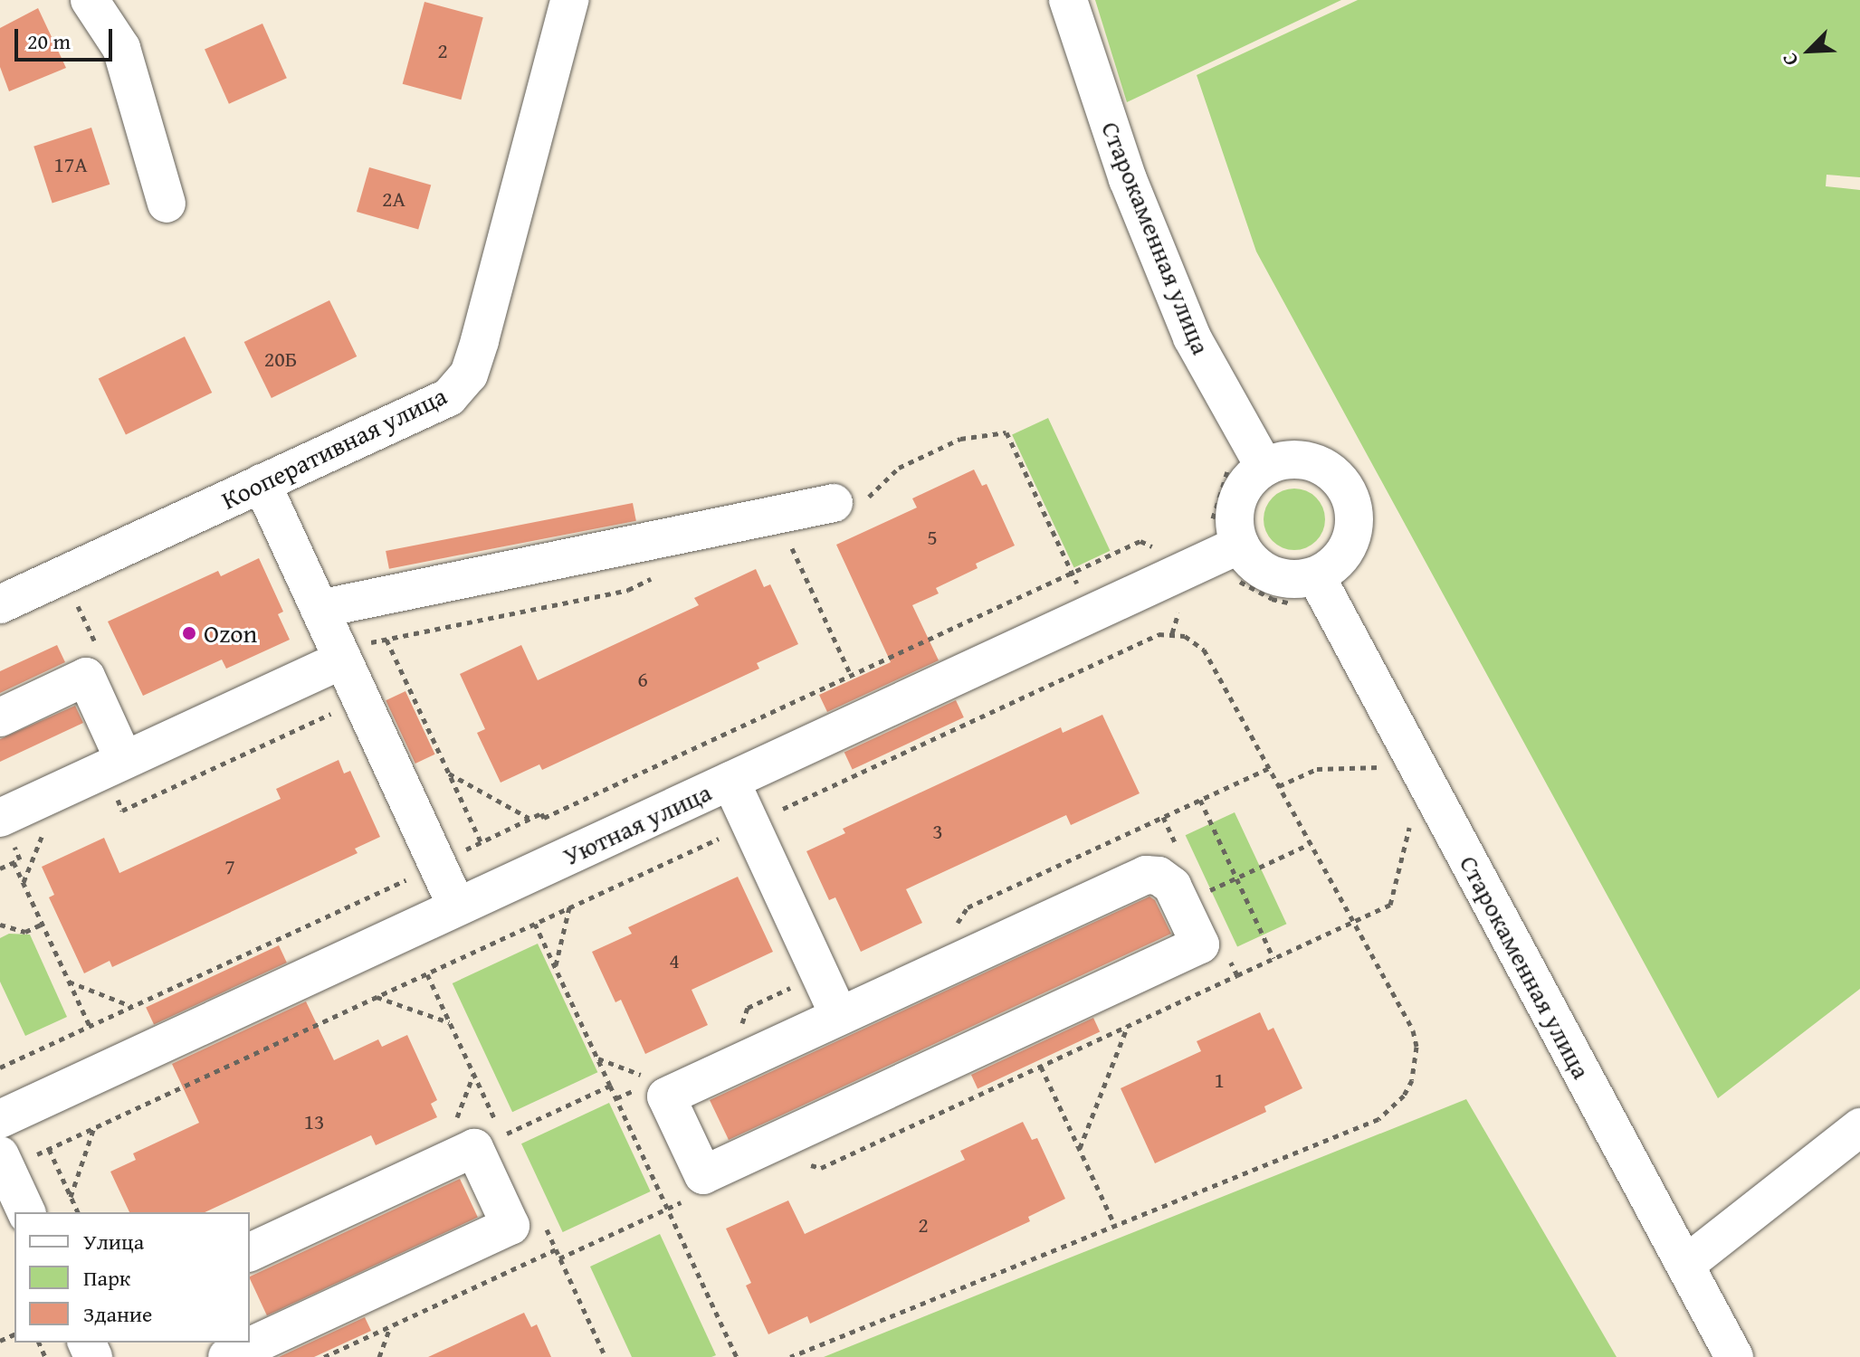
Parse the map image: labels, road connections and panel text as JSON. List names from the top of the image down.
{
  "streets": {
    "street": ["Старокаменная улица", "Кооперативная улица", "Уютная улица"]
  },
  "crossings": [
    ["Старокаменная улица", "Уютная улица"]
  ],
  "places": ["Ozon"],
  "house_numbers": [
    "2",
    "17А",
    "2А",
    "20Б",
    "5",
    "6",
    "3",
    "7",
    "4",
    "1",
    "13",
    "2"
  ],
  "legend": ["Улица", "Парк", "Здание"],
  "scale_bar": "20 m",
  "north": "bottom left"
}
